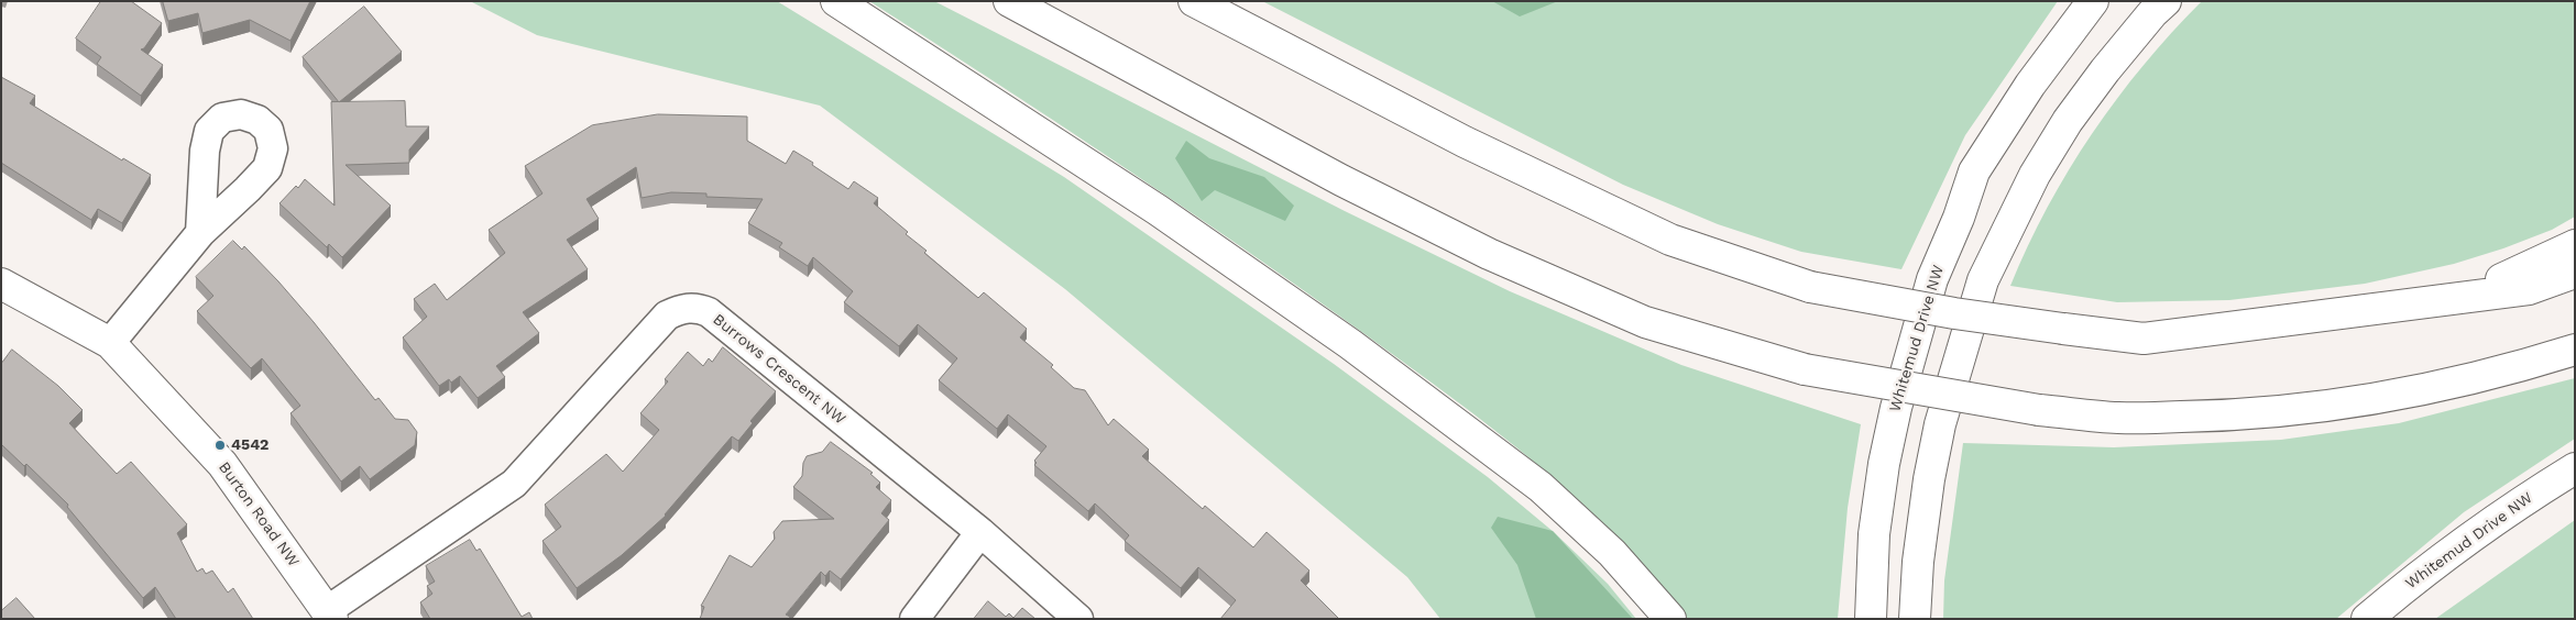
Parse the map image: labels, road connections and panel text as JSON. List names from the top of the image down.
{
  "streets": {
    "main road": ["Whitemud Drive NW", "Burton Road NW"],
    "street": ["Burrows Crescent NW"]
  },
  "crossings": [
    ["Burrows Crescent NW", "Burton Road NW"]
  ],
  "places": ["4542"]
}
